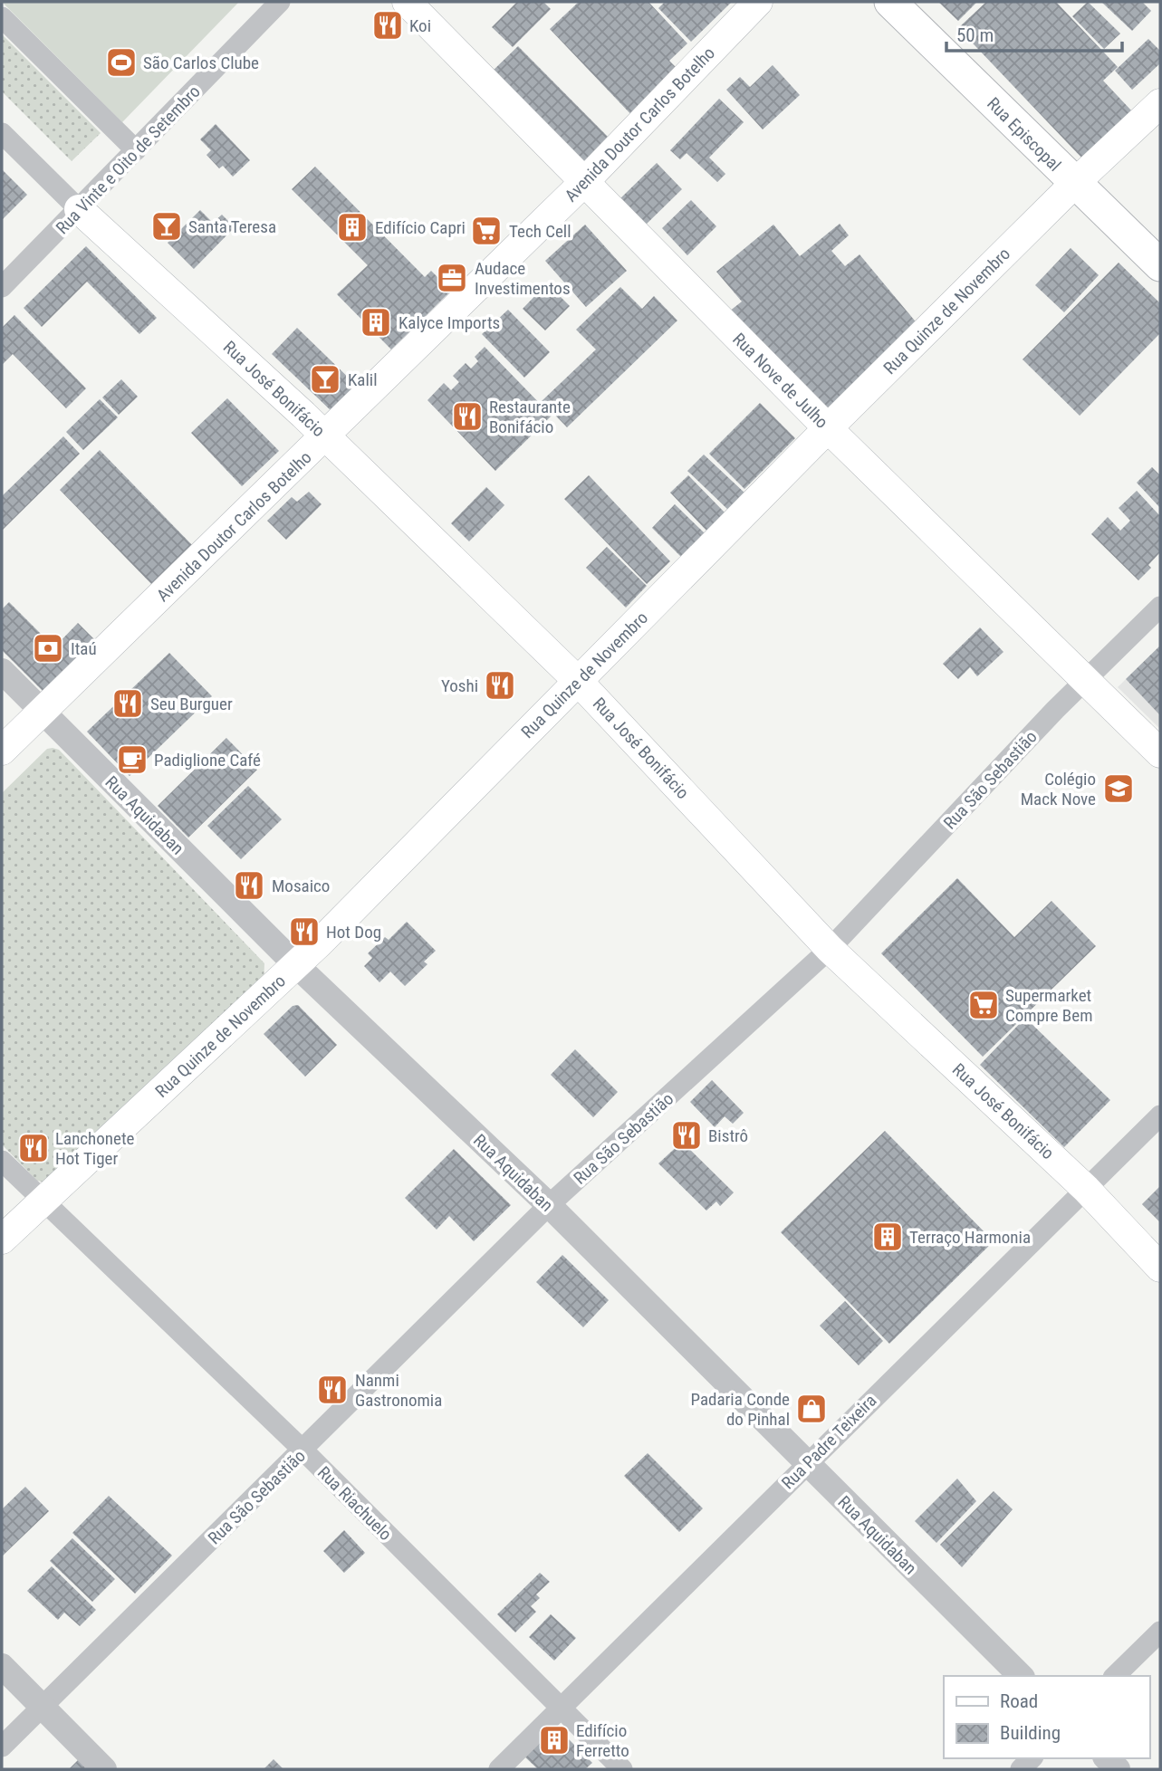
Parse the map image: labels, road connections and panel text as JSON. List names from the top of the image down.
{
  "streets": {
    "main road": [
      "Avenida Doutor Carlos Botelho",
      "Rua Episcopal",
      "Rua Quinze de Novembro",
      "Rua Nove de Julho",
      "Rua José Bonifácio"
    ],
    "street": [
      "Rua Vinte e Oito de Setembro",
      "Rua São Sebastião",
      "Rua Aquidaban",
      "Rua Padre Teixeira",
      "Rua Riachuelo"
    ]
  },
  "crossings": [
    ["Avenida Doutor Carlos Botelho", "Rua Nove de Julho"],
    ["Avenida Doutor Carlos Botelho", "Rua José Bonifácio"],
    ["Avenida Doutor Carlos Botelho", "Rua Aquidaban"],
    ["Rua Episcopal", "Rua Quinze de Novembro"],
    ["Rua Vinte e Oito de Setembro", "Rua José Bonifácio"],
    ["Rua Quinze de Novembro", "Rua Nove de Julho"],
    ["Rua Quinze de Novembro", "Rua José Bonifácio"],
    ["Rua Quinze de Novembro", "Rua Aquidaban"],
    ["Rua Quinze de Novembro", "Rua Riachuelo"],
    ["Rua Nove de Julho", "Rua São Sebastião"],
    ["Rua José Bonifácio", "Rua São Sebastião"],
    ["Rua José Bonifácio", "Rua Padre Teixeira"],
    ["Rua São Sebastião", "Rua Aquidaban"],
    ["Rua São Sebastião", "Rua Riachuelo"],
    ["Rua Aquidaban", "Rua Padre Teixeira"],
    ["Rua Padre Teixeira", "Rua Riachuelo"]
  ],
  "places": {
    "restaurant": [
      "Koi",
      "Restaurante Bonifácio",
      "Yoshi",
      "Seu Burguer",
      "Mosaico",
      "Hot Dog",
      "Bistrô",
      "Lanchonete Hot Tiger",
      "Nanmi Gastronomia"
    ],
    "sports": ["São Carlos Clube"],
    "bar": ["Santa Teresa", "Kalil"],
    "building": [
      "Edifício Capri",
      "Kalyce Imports",
      "Terraço Harmonia",
      "Edifício Ferretto"
    ],
    "supermarket": ["Tech Cell", "Supermarket Compre Bem"],
    "office": ["Audace Investimentos"],
    "bank": ["Itaú"],
    "cafe": ["Padiglione Café"],
    "school or university": ["Colégio Mack Nove"],
    "shop": ["Padaria Conde do Pinhal"]
  },
  "legend": ["Road", "Building"],
  "scale_bar": "50 m"
}
